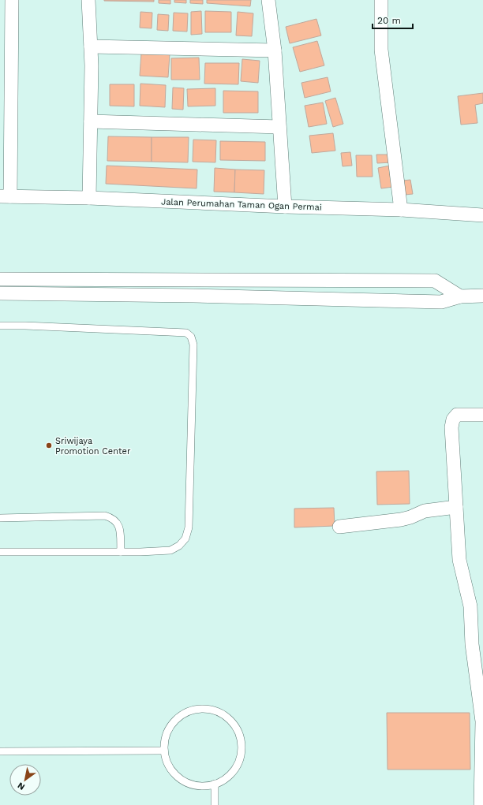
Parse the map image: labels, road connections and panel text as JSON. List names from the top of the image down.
{
  "streets": {
    "street": ["Jalan Perumahan Taman Ogan Permai"]
  },
  "places": ["Sriwijaya Promotion Center"],
  "scale_bar": "20 m",
  "north": "bottom left"
}
